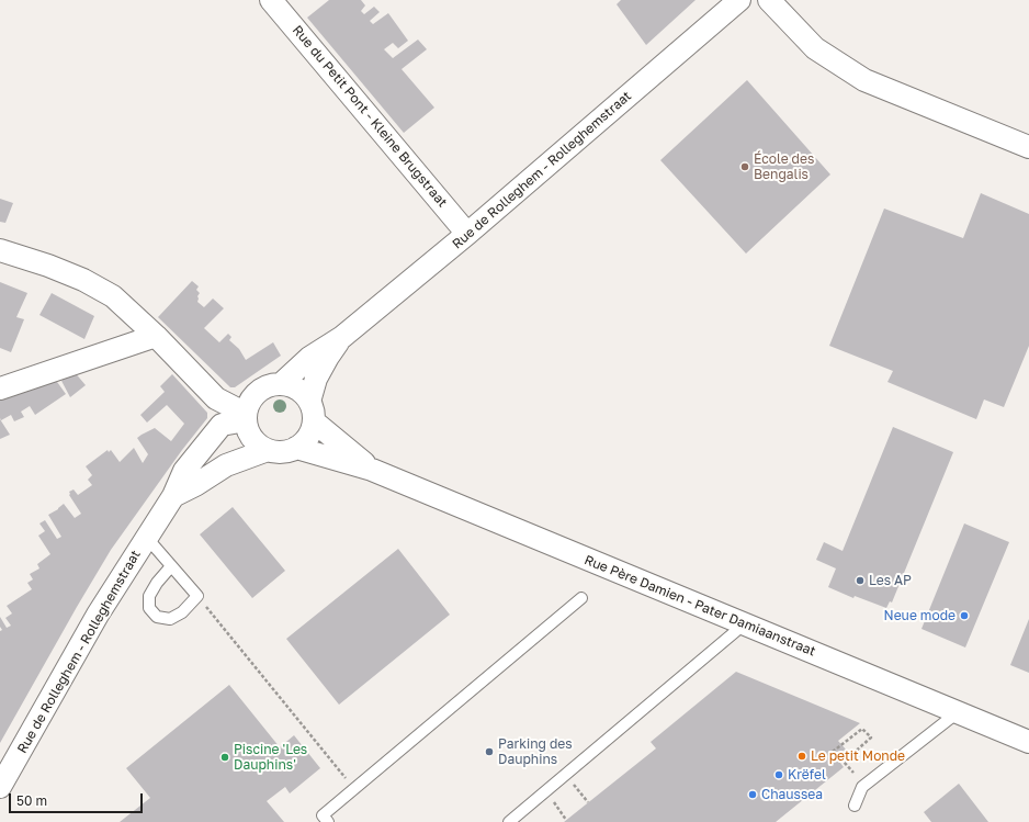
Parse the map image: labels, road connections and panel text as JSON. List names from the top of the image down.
{
  "streets": {
    "street": ["Rue du Petit Pont - Kleine Brugstraat", "Rue de Rolleghem - Rolleghemstraat", "Rue Père Damien - Pater Damiaanstraat"]
  },
  "crossings": [
    ["Rue du Petit Pont - Kleine Brugstraat", "Rue de Rolleghem - Rolleghemstraat"],
    ["Rue de Rolleghem - Rolleghemstraat", "Rue Père Damien - Pater Damiaanstraat"]
  ],
  "places": [
    "École des Bengalis",
    "Les AP",
    "Neue mode",
    "Parking des Dauphins",
    "Le petit Monde",
    "Piscine 'Les Dauphins'",
    "Krëfel",
    "Chaussea"
  ],
  "scale_bar": "50 m"
}
